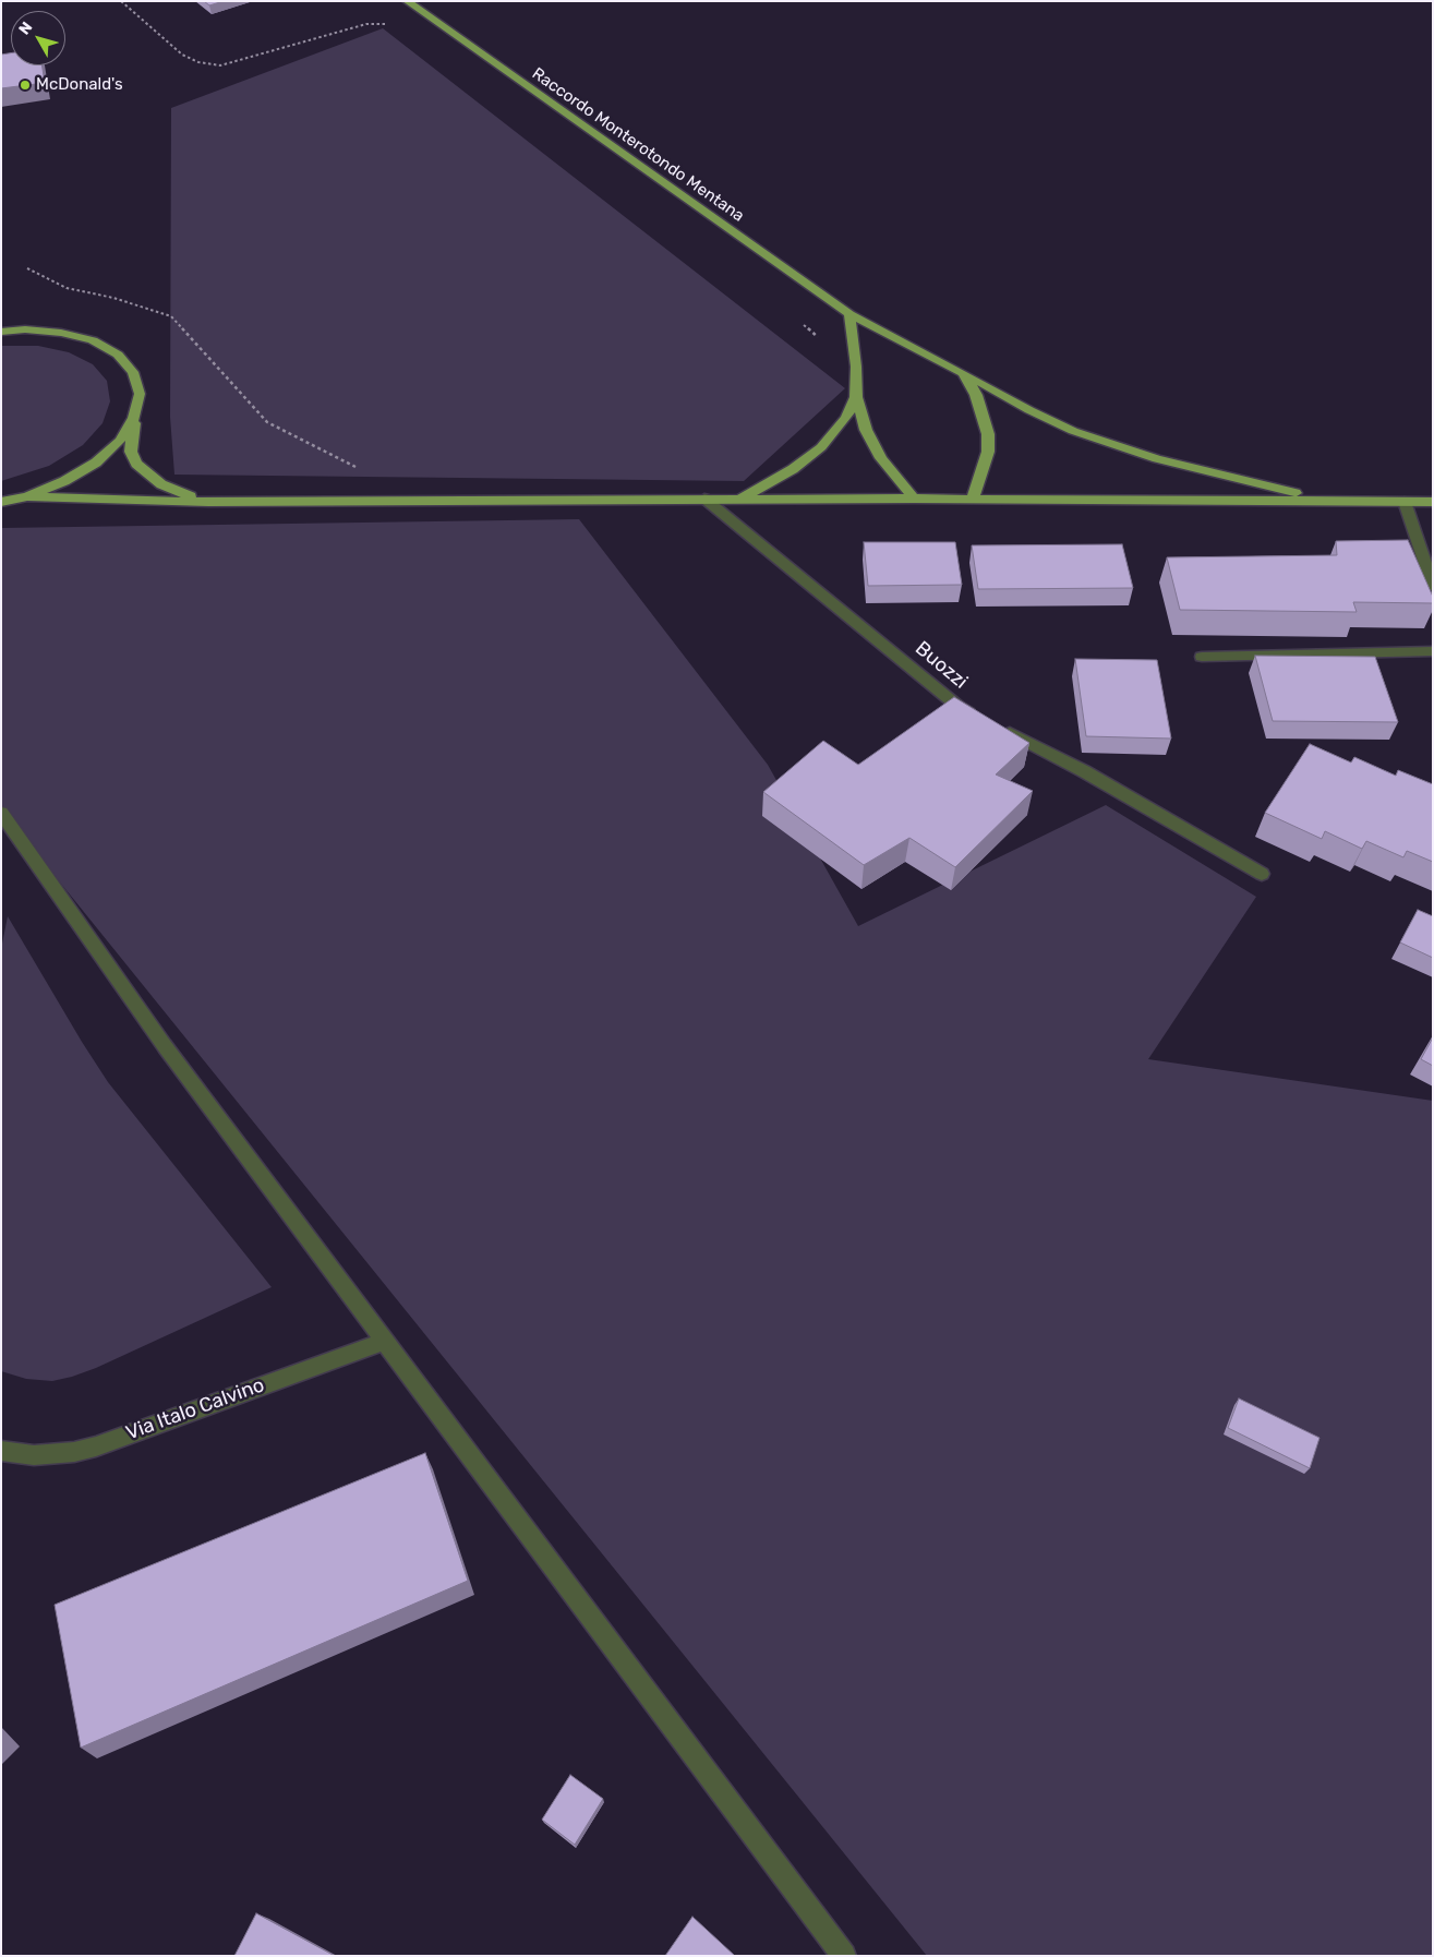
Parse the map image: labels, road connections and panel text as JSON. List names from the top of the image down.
{
  "streets": {
    "main road": ["Raccordo Monterotondo Mentana"],
    "street": ["Buozzi", "Via Italo Calvino"]
  },
  "places": ["McDonald's"],
  "north": "top left"
}
